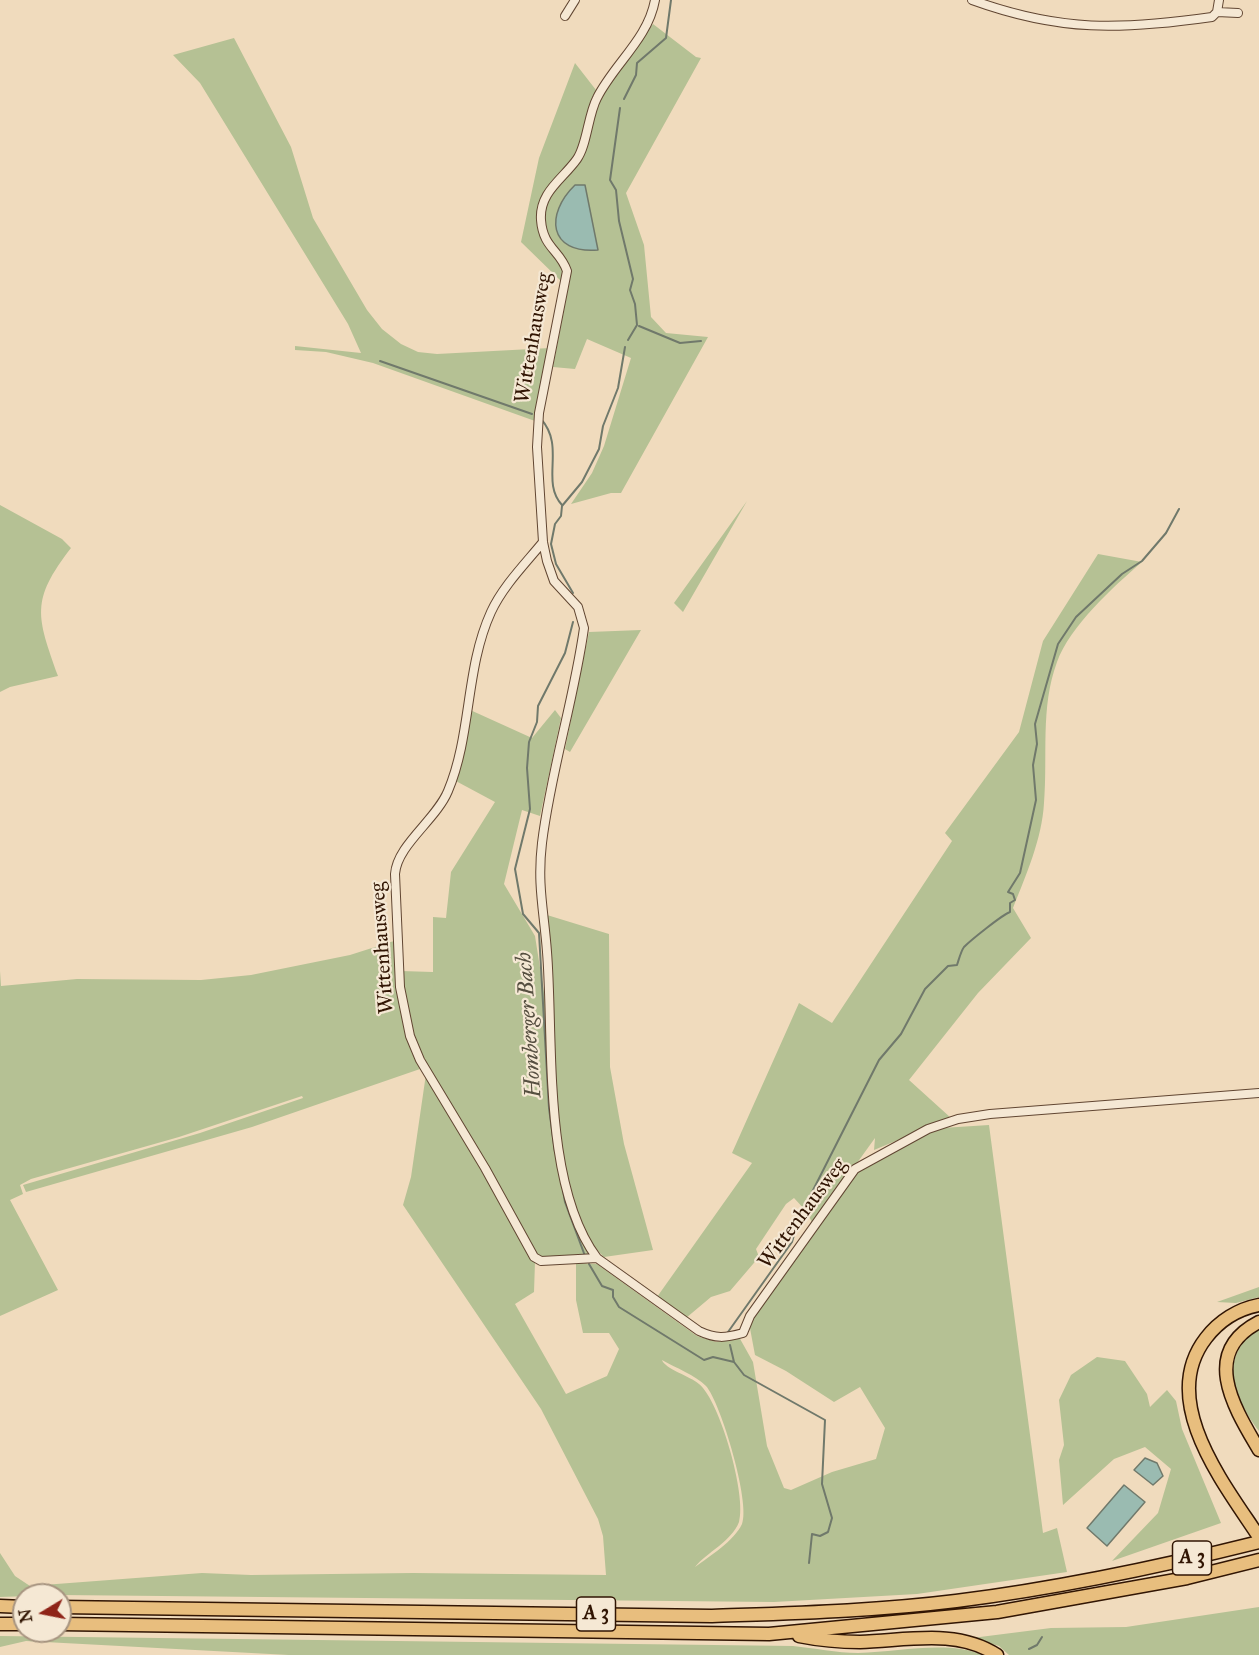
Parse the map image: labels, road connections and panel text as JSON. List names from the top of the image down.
{
  "streets": {
    "highway": ["A 3"],
    "street": ["Wittenhausweg"]
  },
  "water": ["Homberger Bach"],
  "north": "left"
}
